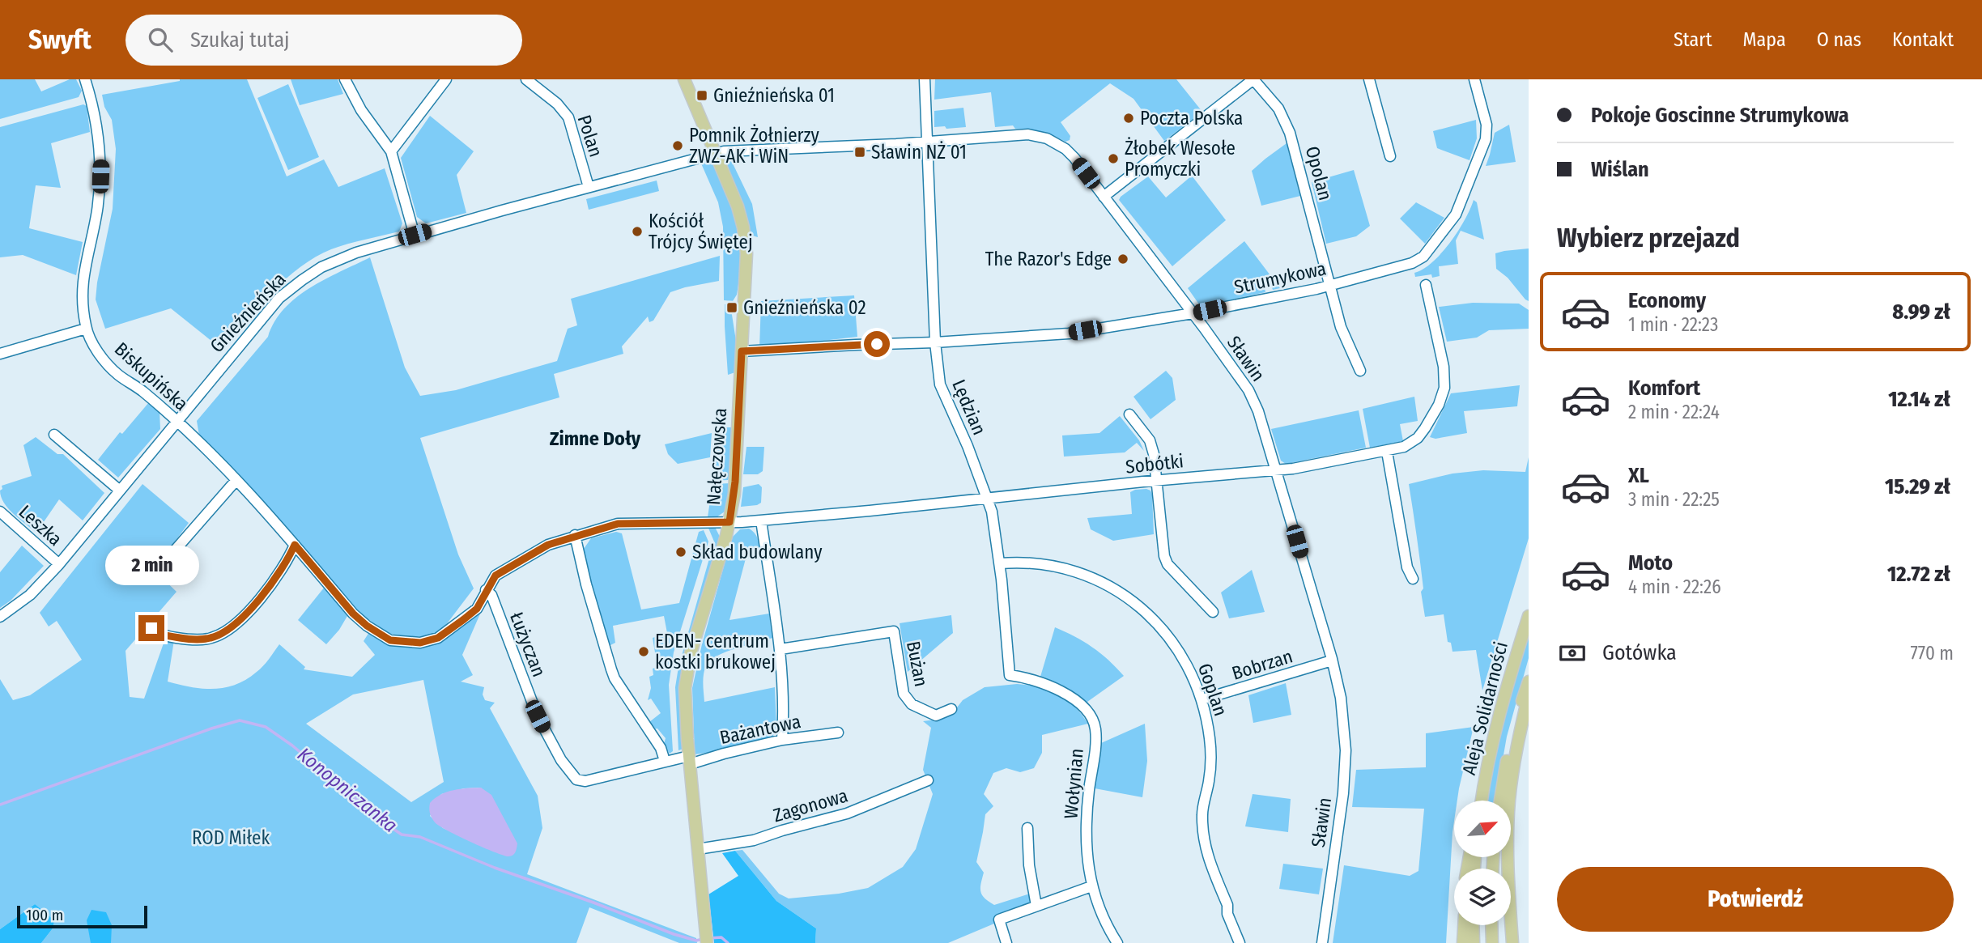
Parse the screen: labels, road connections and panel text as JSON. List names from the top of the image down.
{
  "streets": {
    "main road": ["Nałęczowska", "Aleja Solidarności"],
    "street": [
      "Polan",
      "Opolan",
      "Strumykowa",
      "Gnieźnieńska",
      "Sławin",
      "Biskupińska",
      "Lędzian",
      "Sobótki",
      "Leszka",
      "Łużyczan",
      "Bużan",
      "Bobrzan",
      "Goplan",
      "Bażantowa",
      "Wołynian",
      "Zagonowa"
    ]
  },
  "crossings": [
    ["Polan", "Gnieźnieńska"],
    ["Opolan", "Strumykowa"],
    ["Strumykowa", "Sławin"],
    ["Strumykowa", "Lędzian"],
    ["Strumykowa", "Nałęczowska"],
    ["Gnieźnieńska", "Sławin"],
    ["Gnieźnieńska", "Biskupińska"],
    ["Gnieźnieńska", "Nałęczowska"],
    ["Gnieźnieńska", "Leszka"],
    ["Sławin", "Lędzian"],
    ["Sławin", "Nałęczowska"],
    ["Sławin", "Sobótki"],
    ["Sławin", "Bobrzan"],
    ["Biskupińska", "Nałęczowska"],
    ["Biskupińska", "Sobótki"],
    ["Biskupińska", "Łużyczan"],
    ["Lędzian", "Sobótki"],
    ["Lędzian", "Goplan"],
    ["Lędzian", "Wołynian"],
    ["Nałęczowska", "Sobótki"],
    ["Nałęczowska", "Łużyczan"],
    ["Nałęczowska", "Bażantowa"],
    ["Nałęczowska", "Zagonowa"],
    ["Łużyczan", "Bażantowa"],
    ["Bobrzan", "Goplan"]
  ],
  "districts": ["Zimne Doły"],
  "water": ["Konopniczanka"],
  "parks": ["ROD Miłek"],
  "places": {
    "transit": ["Gnieźnieńska 01", "Sławin NŻ 01", "Gnieźnieńska 02"],
    "other": [
      "Poczta Polska",
      "Pomnik Żołnierzy ZWZ-AK i WiN",
      "Żłobek Wesołe Promyczki",
      "Kościół Trójcy Świętej",
      "The Razor's Edge",
      "Skład budowlany",
      "EDEN- centrum kostki brukowej"
    ]
  },
  "scale_bar": "100 m",
  "north": "top right",
  "page": {
    "header": "Swyft",
    "search": "Szukaj tutaj",
    "nav": [
      "Start",
      "Mapa",
      "O nas",
      "Kontakt"
    ],
    "banner": ["Pokoje Goscinne Strumykowa", "Wiślan"],
    "heading": "Wybierz przejazd",
    "list": [
      {
        "name": "Economy",
        "note": "1 min · 22:23",
        "value": "8.99 zł"
      },
      {
        "name": "Komfort",
        "note": "2 min · 22:24",
        "value": "12.14 zł"
      },
      {
        "name": "XL",
        "note": "3 min · 22:25",
        "value": "15.29 zł"
      },
      {
        "name": "Moto",
        "note": "4 min · 22:26",
        "value": "12.72 zł"
      }
    ],
    "bubble": "2 min",
    "pay": ["Gotówka", "770 m"],
    "buttons": "Potwierdź",
    "scale": "100 m"
  }
}
